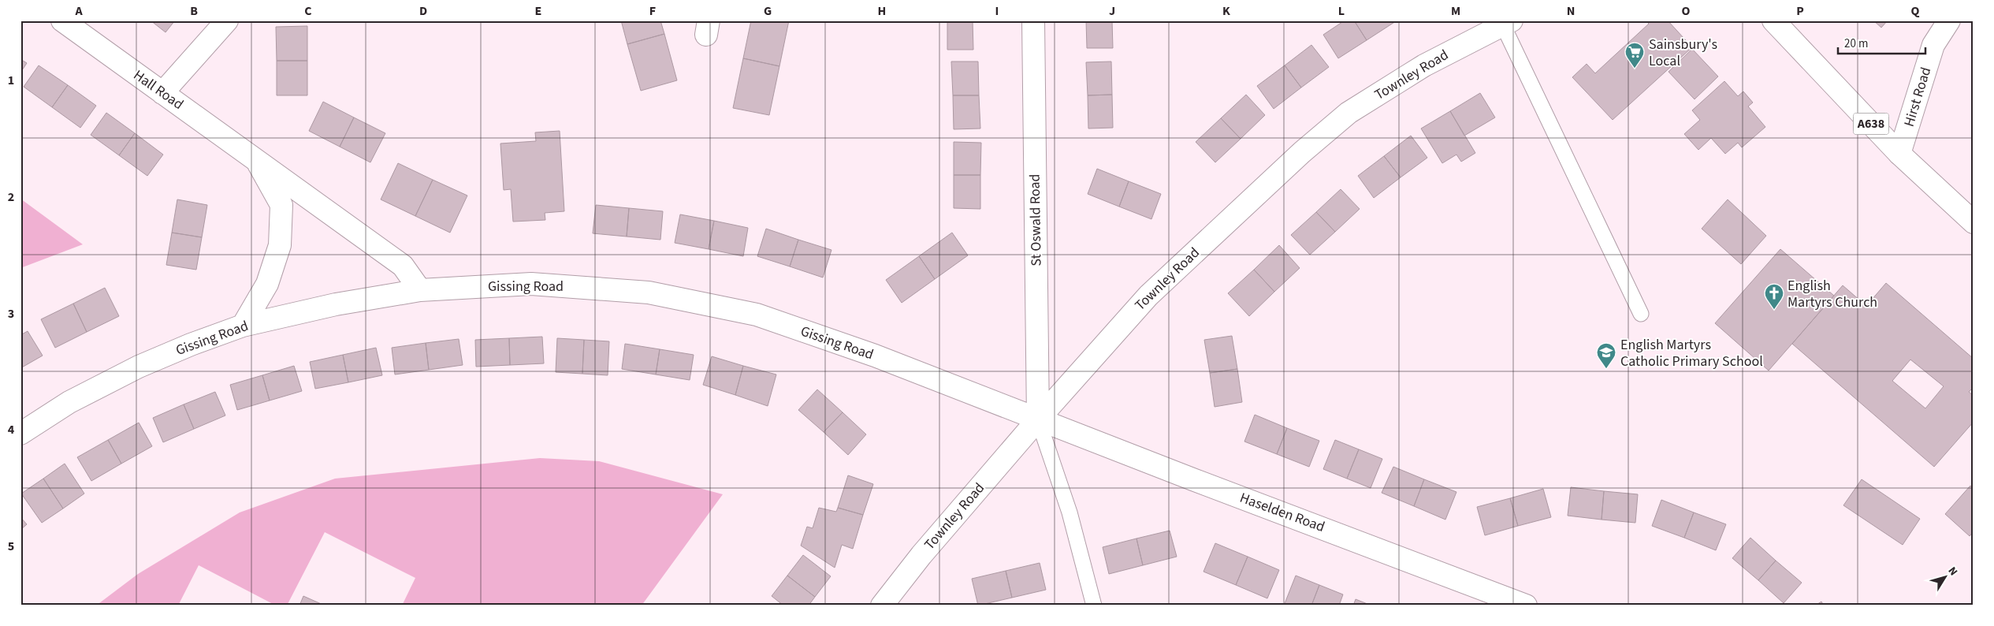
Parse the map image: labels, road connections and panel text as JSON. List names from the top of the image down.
{
  "streets": {
    "main road": [
      "Townley Road",
      "Hall Road",
      "Hirst Road",
      "A638",
      "St Oswald Road",
      "Gissing Road",
      "Haselden Road"
    ]
  },
  "crossings": [
    ["Townley Road", "St Oswald Road"],
    ["Townley Road", "Gissing Road"],
    ["Townley Road", "Haselden Road"],
    ["Hall Road", "Gissing Road"],
    ["Hirst Road", "A638"],
    ["St Oswald Road", "Gissing Road"],
    ["St Oswald Road", "Haselden Road"],
    ["Gissing Road", "Haselden Road"]
  ],
  "places": {
    "supermarket": ["Sainsbury's Local"],
    "church": ["English Martyrs Church"],
    "school or university": ["English Martyrs Catholic Primary School"]
  },
  "scale_bar": "20 m",
  "north": "top right",
  "grid": {
    "columns": [
      "A",
      "B",
      "C",
      "D",
      "E",
      "F",
      "G",
      "H",
      "I",
      "J",
      "K",
      "L",
      "M",
      "N",
      "O",
      "P",
      "Q"
    ],
    "rows": [
      "1",
      "2",
      "3",
      "4",
      "5"
    ]
  }
}
